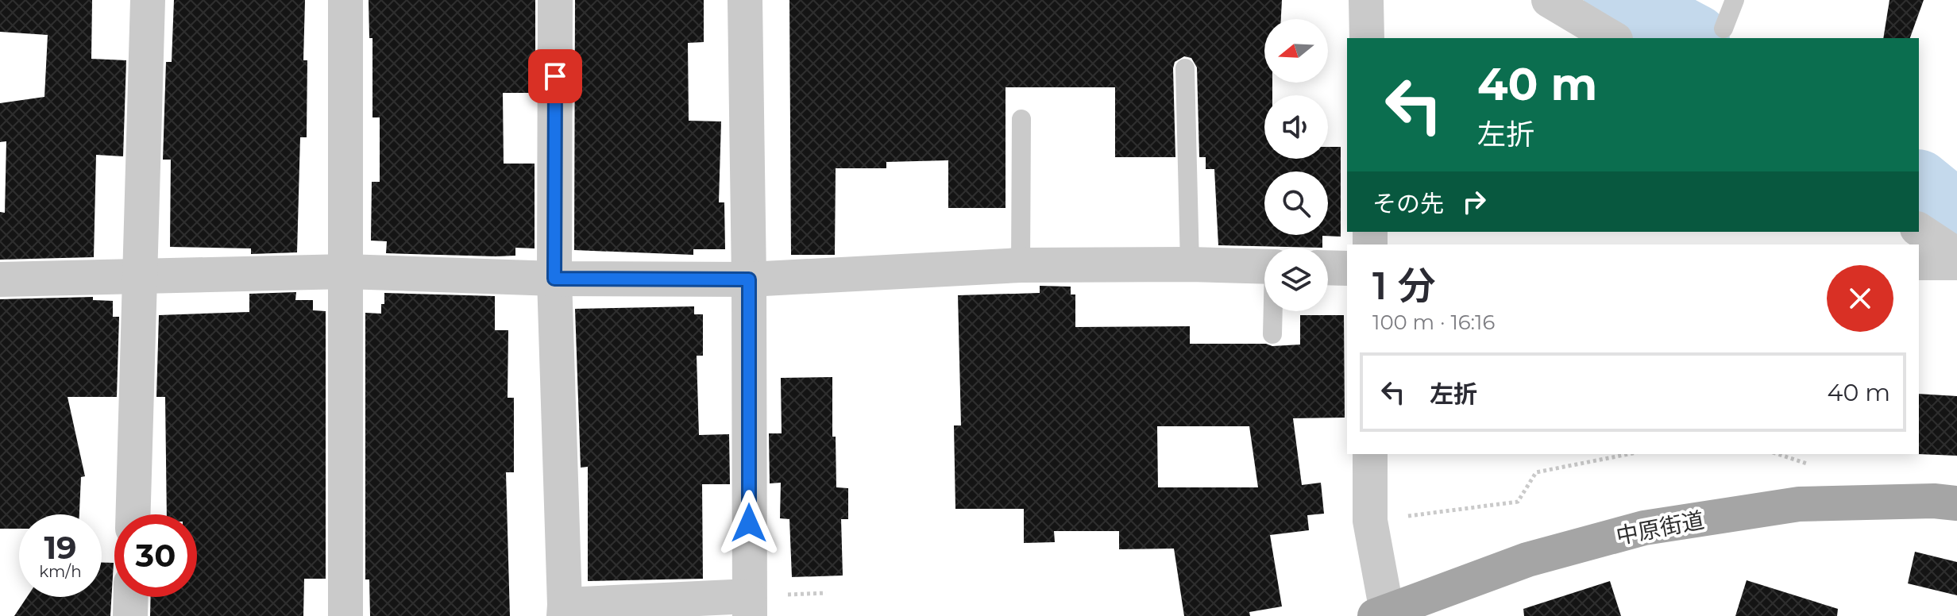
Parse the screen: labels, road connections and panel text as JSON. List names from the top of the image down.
{
  "streets": {
    "main road": ["中原街道"]
  },
  "north": "left",
  "page": {
    "turn": ["40 m", "左折"],
    "then": "その先",
    "heading": ["1 分", "100 m · 16:16"],
    "list": [
      {
        "name": "左折",
        "value": "40 m"
      }
    ],
    "speed": "19 km/h",
    "limit": "30"
  }
}
